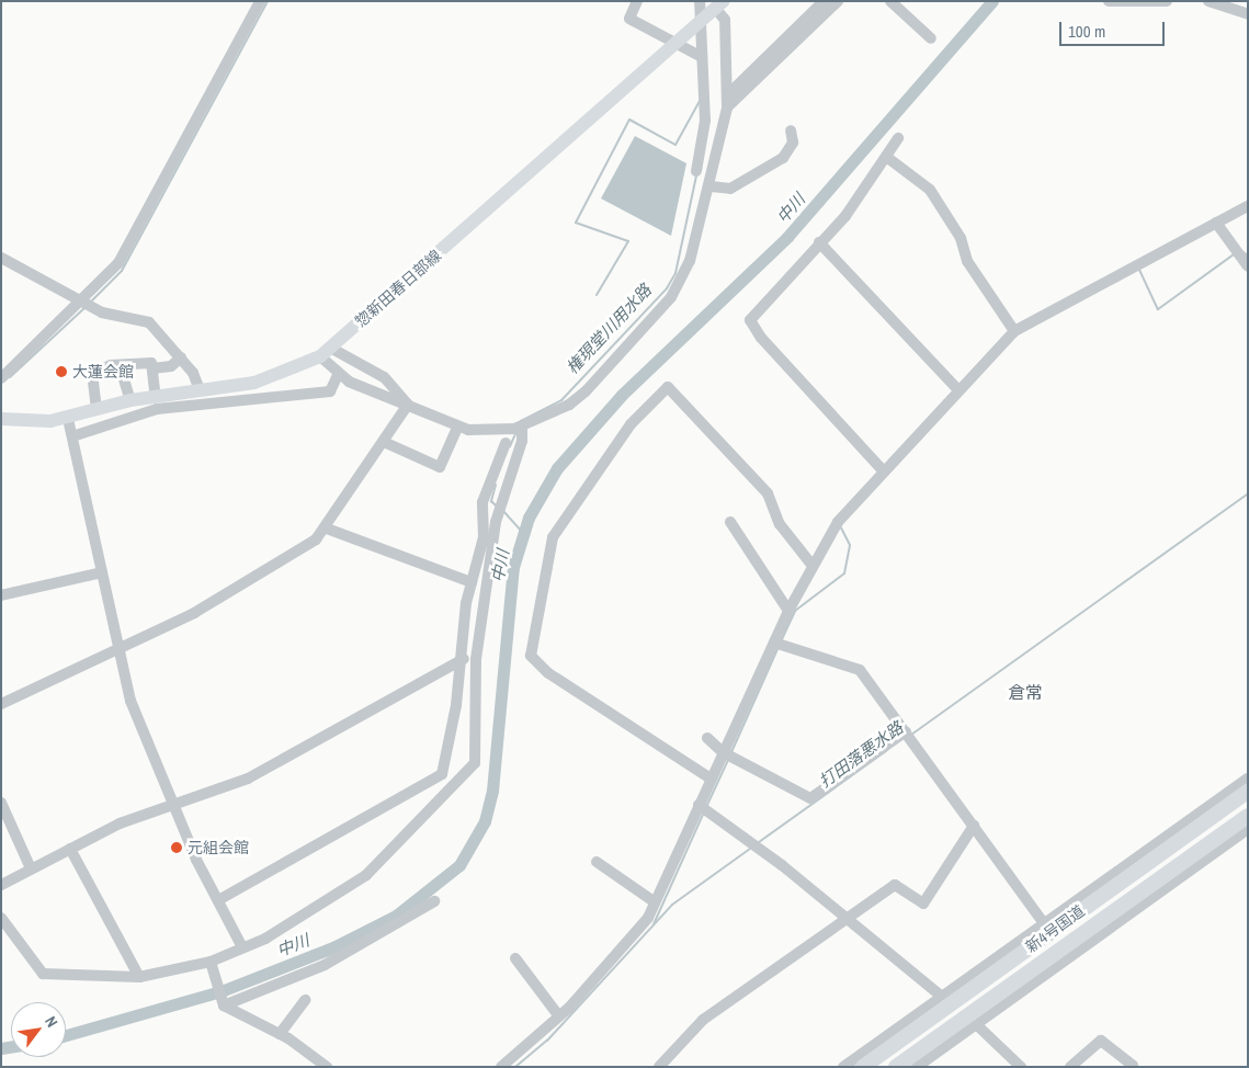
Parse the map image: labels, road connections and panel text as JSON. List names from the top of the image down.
{
  "streets": {
    "highway": ["新4号国道"],
    "main road": ["惣新田春日部線"]
  },
  "districts": ["倉常"],
  "water": ["中川", "権現堂川用水路", "打田落悪水路"],
  "places": ["大蓮会館", "元組会館"],
  "scale_bar": "100 m",
  "north": "top right"
}
